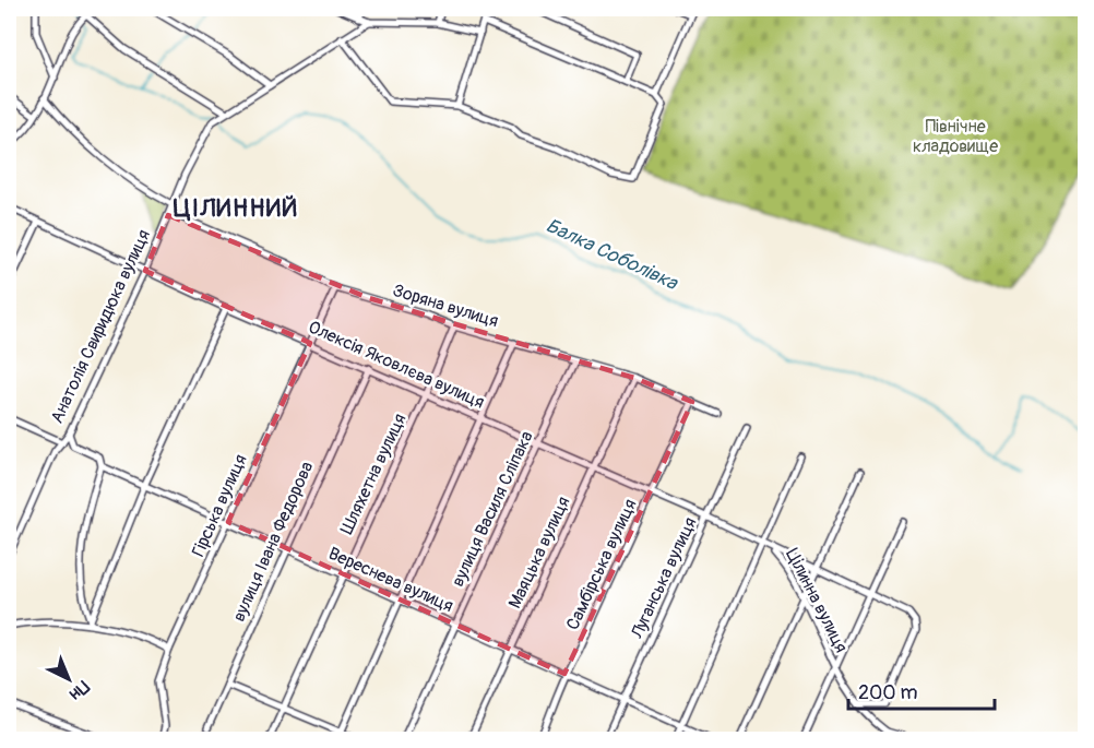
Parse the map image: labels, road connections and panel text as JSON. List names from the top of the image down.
{
  "streets": {
    "street": [
      "Зоряна вулиця",
      "Анатолія Свиридюка вулиця",
      "Олексія Яковлєва вулиця",
      "Шляхетна вулиця",
      "Гірська вулиця",
      "вулиця Василя Сліпака",
      "вулиця Івана Федорова",
      "Маяцька вулиця",
      "Самбірська вулиця",
      "Луганська вулиця",
      "Вереснева вулиця",
      "Цілинна вулиця"
    ]
  },
  "crossings": [
    ["Зоряна вулиця", "Анатолія Свиридюка вулиця"],
    ["Зоряна вулиця", "Шляхетна вулиця"],
    ["Зоряна вулиця", "Гірська вулиця"],
    ["Зоряна вулиця", "вулиця Василя Сліпака"],
    ["Зоряна вулиця", "Маяцька вулиця"],
    ["Зоряна вулиця", "Самбірська вулиця"],
    ["Анатолія Свиридюка вулиця", "Олексія Яковлєва вулиця"],
    ["Анатолія Свиридюка вулиця", "Вереснева вулиця"],
    ["Олексія Яковлєва вулиця", "Шляхетна вулиця"],
    ["Олексія Яковлєва вулиця", "Гірська вулиця"],
    ["Олексія Яковлєва вулиця", "вулиця Василя Сліпака"],
    ["Олексія Яковлєва вулиця", "вулиця Івана Федорова"],
    ["Олексія Яковлєва вулиця", "Маяцька вулиця"],
    ["Олексія Яковлєва вулиця", "Самбірська вулиця"],
    ["Олексія Яковлєва вулиця", "Луганська вулиця"],
    ["Олексія Яковлєва вулиця", "Цілинна вулиця"],
    ["Шляхетна вулиця", "Вереснева вулиця"],
    ["Гірська вулиця", "Вереснева вулиця"],
    ["вулиця Василя Сліпака", "Вереснева вулиця"],
    ["вулиця Івана Федорова", "Вереснева вулиця"],
    ["Маяцька вулиця", "Вереснева вулиця"],
    ["Самбірська вулиця", "Вереснева вулиця"],
    ["Луганська вулиця", "Вереснева вулиця"]
  ],
  "districts": ["ЦІЛИННИЙ"],
  "water": ["Балка Соболівка"],
  "parks": ["Північне кладовище"],
  "scale_bar": "200 m",
  "north": "bottom right"
}
